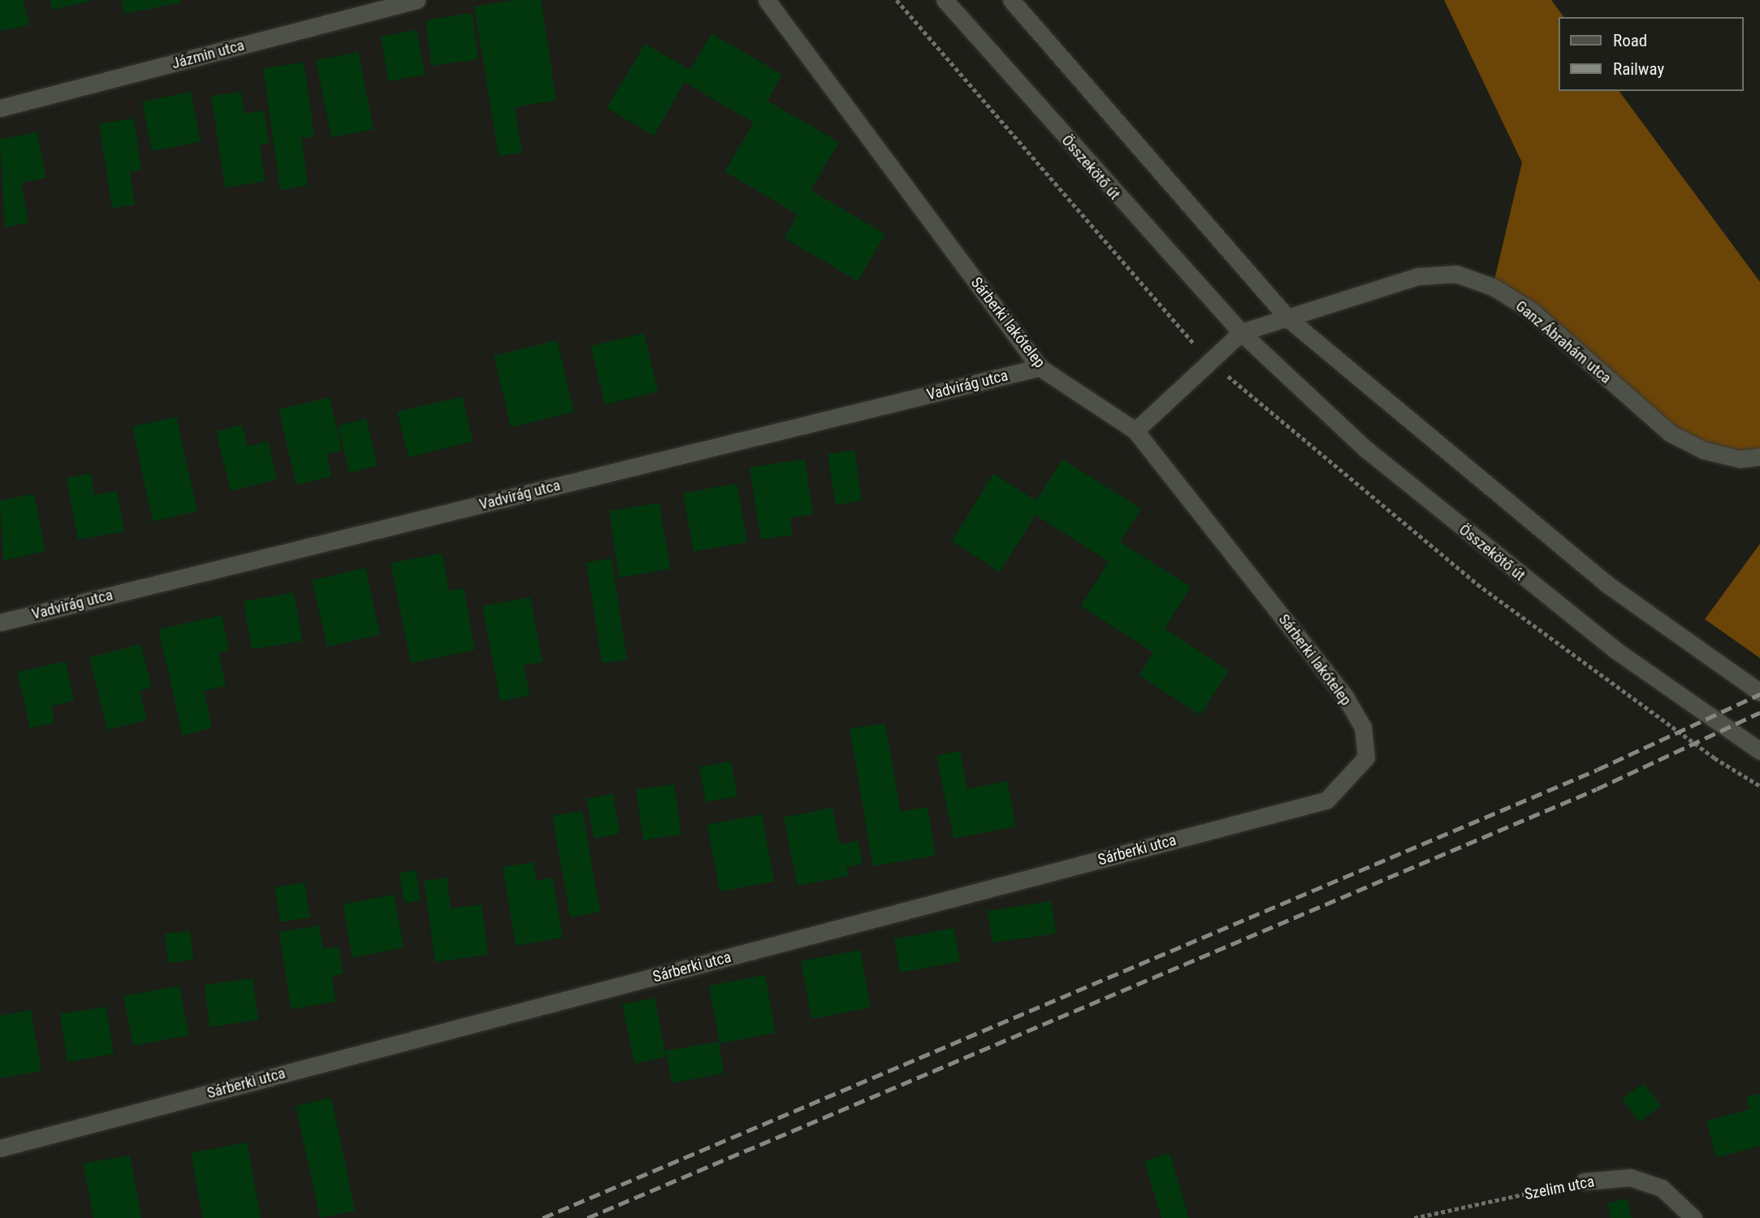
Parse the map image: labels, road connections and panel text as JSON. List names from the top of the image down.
{
  "streets": {
    "street": [
      "Jázmin utca",
      "Összekötő út",
      "Sárberki lakótelep",
      "Ganz Ábrahám utca",
      "Vadvirág utca",
      "Sárberki utca",
      "Szelim utca"
    ]
  },
  "crossings": [
    ["Sárberki lakótelep", "Vadvirág utca"],
    ["Sárberki lakótelep", "Sárberki utca"]
  ],
  "legend": ["Road", "Railway"]
}
